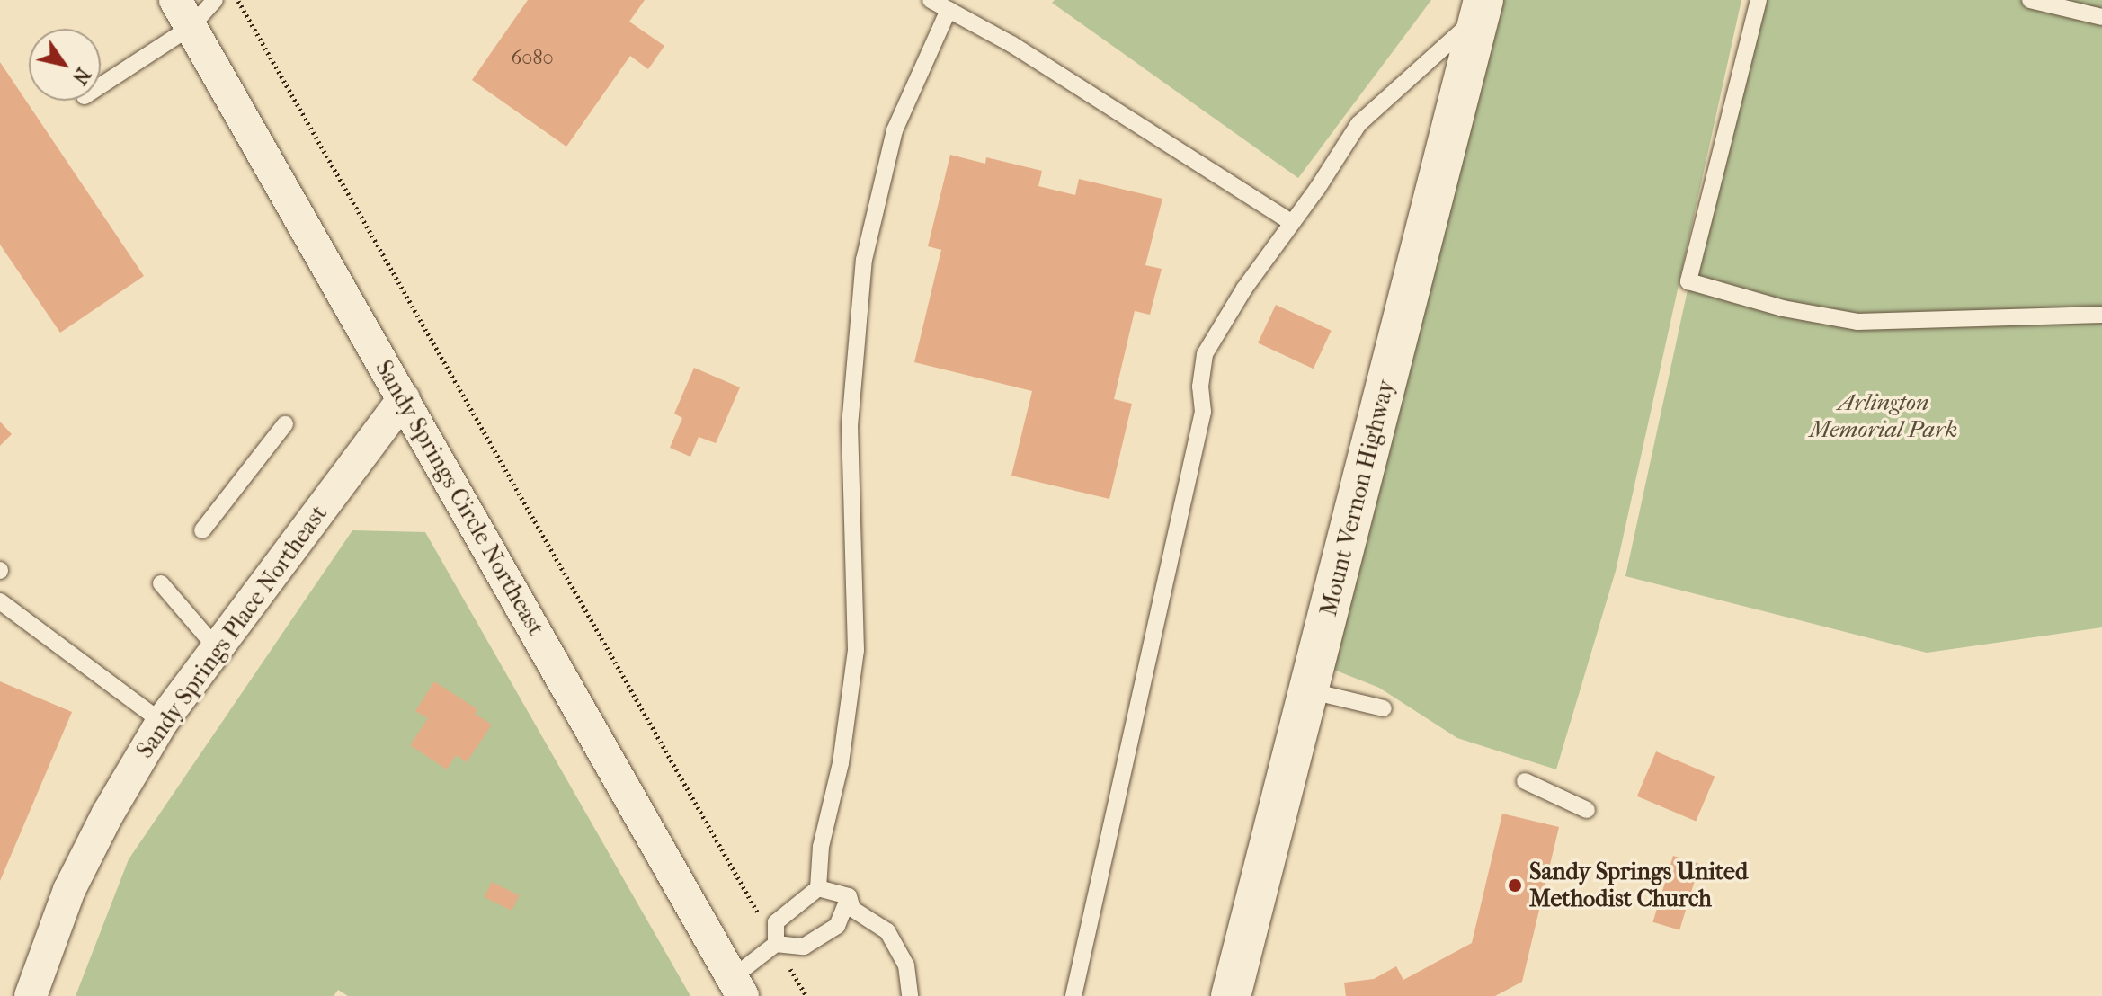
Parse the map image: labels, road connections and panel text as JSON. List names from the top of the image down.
{
  "streets": {
    "street": ["Sandy Springs Circle Northeast", "Mount Vernon Highway", "Sandy Springs Place Northeast"]
  },
  "crossings": [
    ["Sandy Springs Circle Northeast", "Sandy Springs Place Northeast"]
  ],
  "parks": ["Arlington Memorial Park"],
  "places": ["Sandy Springs United Methodist Church"],
  "house_numbers": ["6080"],
  "north": "bottom right"
}
